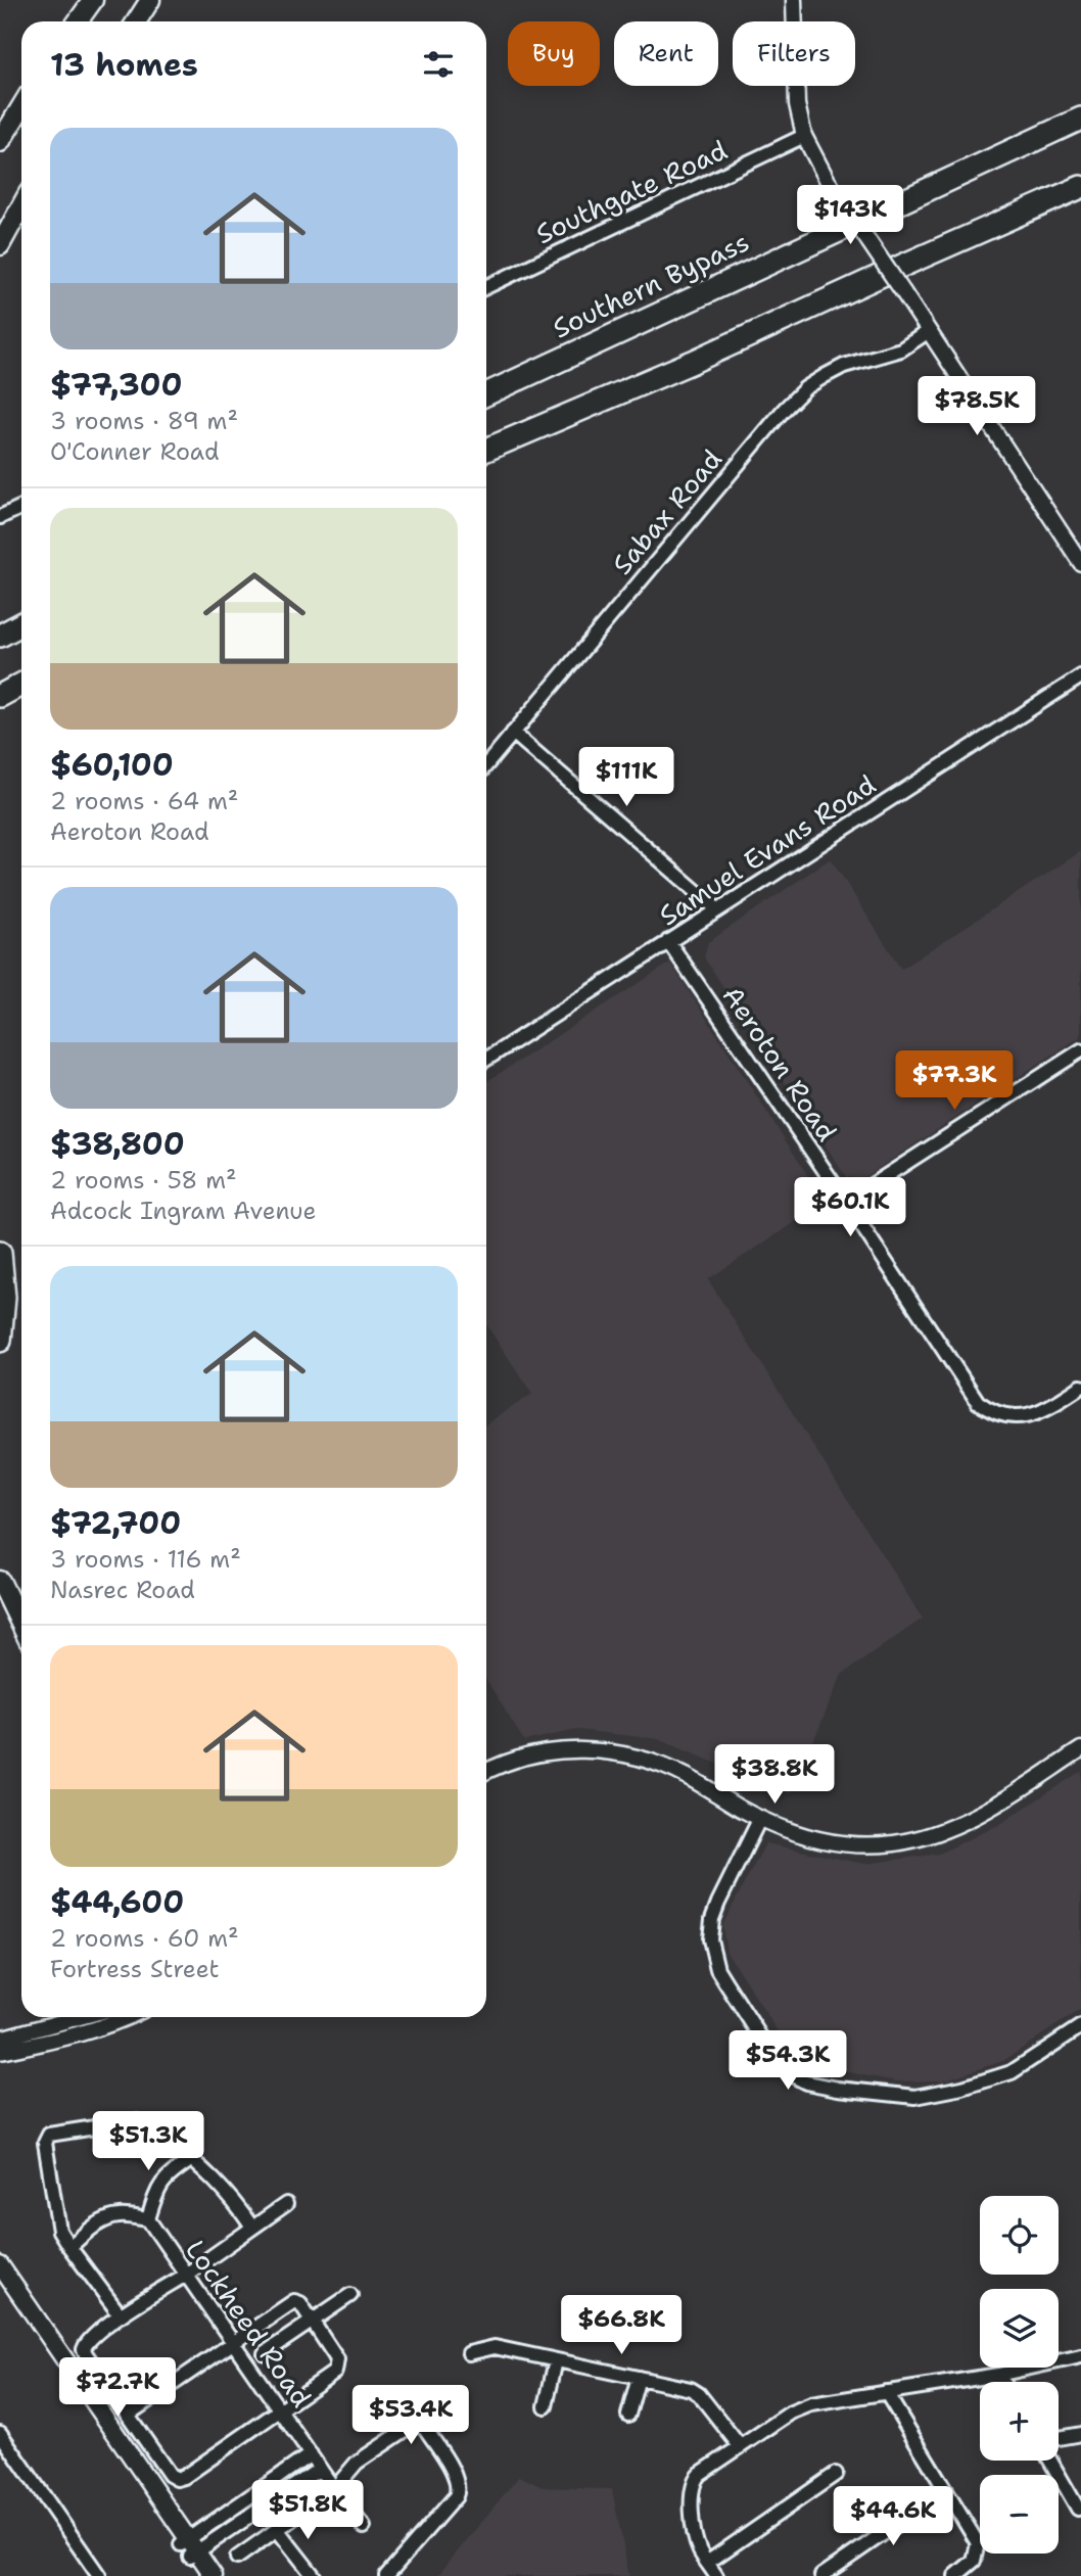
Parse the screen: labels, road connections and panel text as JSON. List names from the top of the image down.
{
  "streets": {
    "highway": ["Southern Bypass"],
    "street": [
      "Southgate Road",
      "Sabax Road",
      "Samuel Evans Road",
      "Aeroton Road",
      "Lockheed Road"
    ]
  },
  "crossings": [
    ["Samuel Evans Road", "Aeroton Road"]
  ],
  "page": {
    "chip": ["Buy", "Rent", "Filters"],
    "heading": "13 homes",
    "list": [
      {
        "name": "$77,300",
        "note": "3 rooms · 89 m² · O'Conner Road"
      },
      {
        "name": "$60,100",
        "note": "2 rooms · 64 m² · Aeroton Road"
      },
      {
        "name": "$38,800",
        "note": "2 rooms · 58 m² · Adcock Ingram Avenue"
      },
      {
        "name": "$72,700",
        "note": "3 rooms · 116 m² · Nasrec Road"
      },
      {
        "name": "$44,600",
        "note": "2 rooms · 60 m² · Fortress Street"
      }
    ],
    "price": [
      "$143K",
      "$78.5K",
      "$111K",
      "$77.3K",
      "$60.1K",
      "$38.8K",
      "$54.3K",
      "$51.3K",
      "$66.8K",
      "$72.7K",
      "$53.4K",
      "$51.8K",
      "$44.6K"
    ],
    "map_buttons": ["+", "−"]
  }
}
